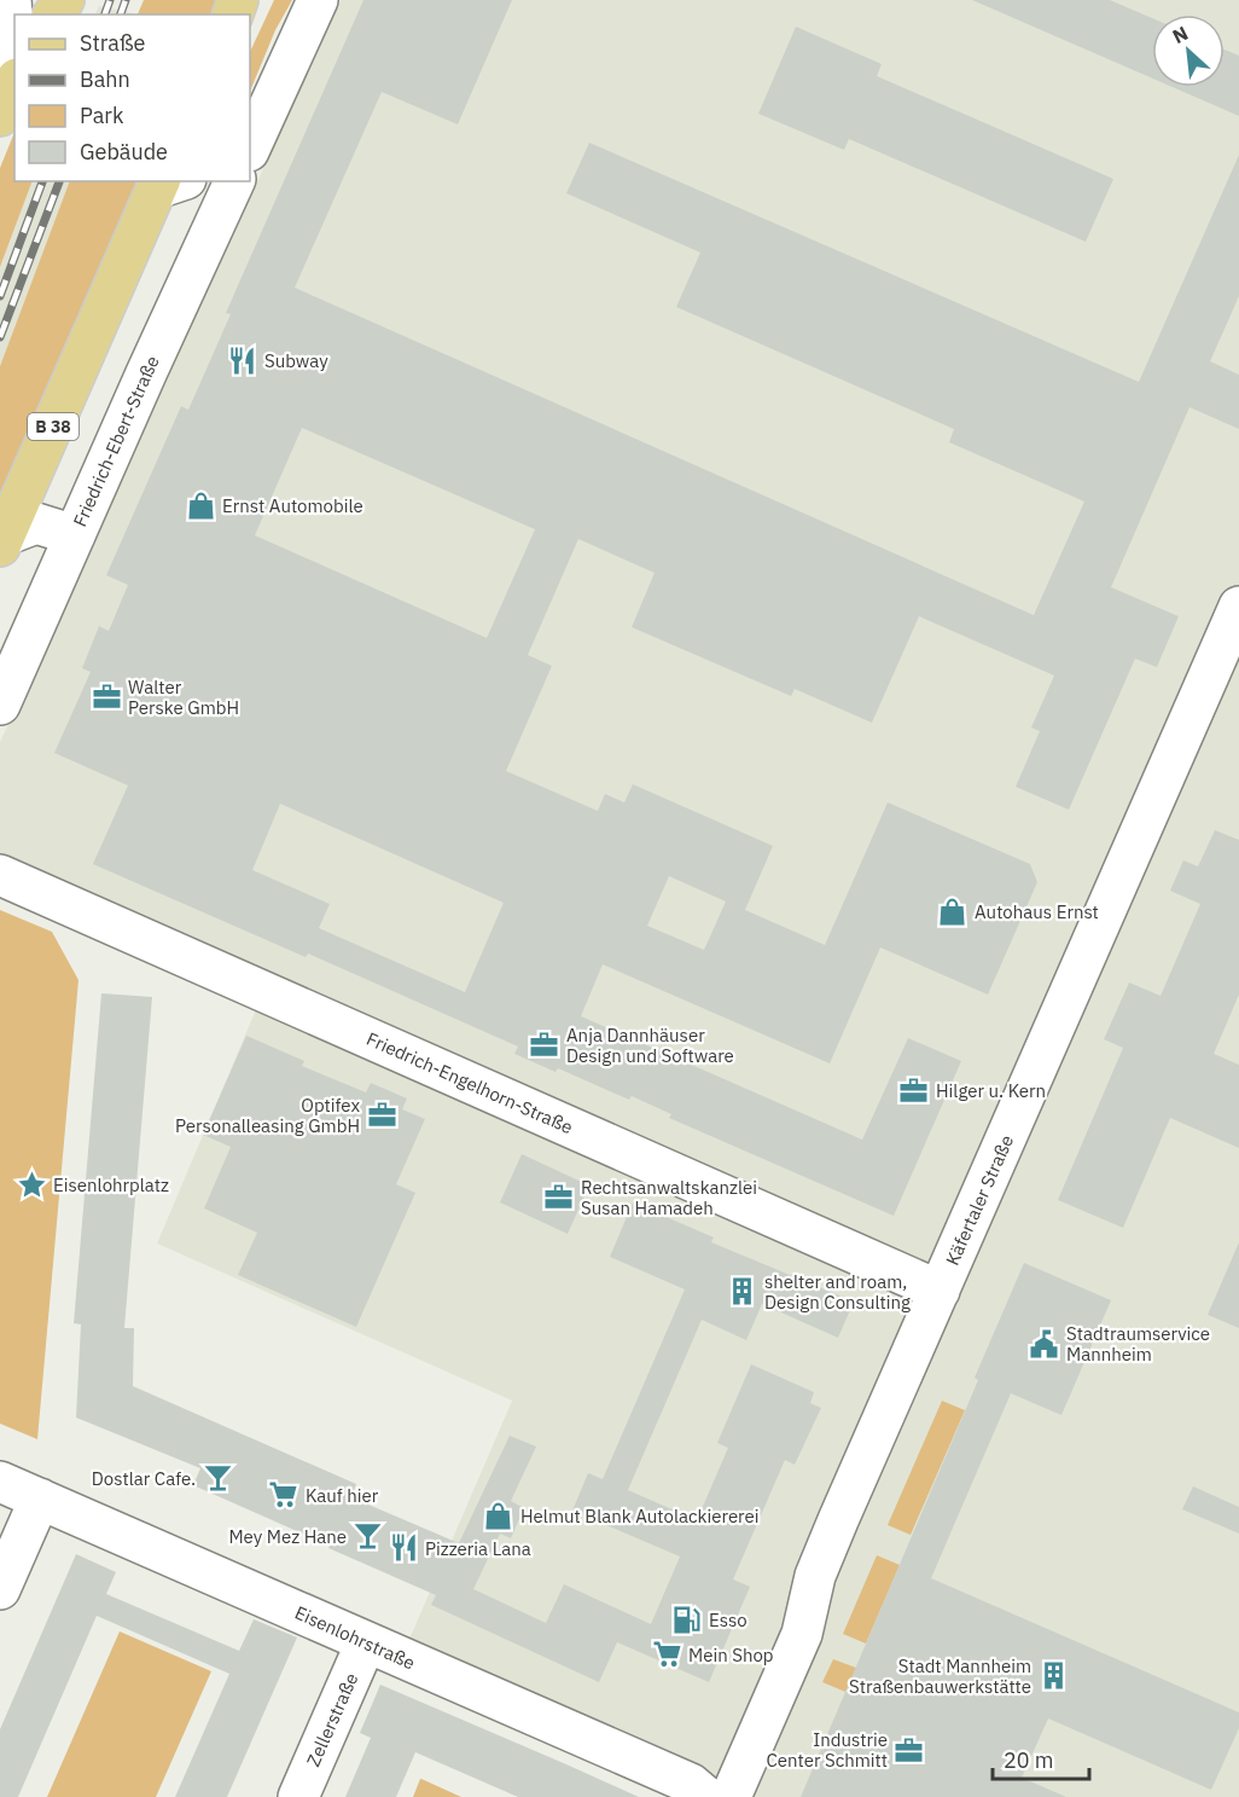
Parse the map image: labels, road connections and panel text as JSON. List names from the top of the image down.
{
  "streets": {
    "main road": ["B 38"],
    "street": [
      "Friedrich-Ebert-Straße",
      "Friedrich-Engelhorn-Straße",
      "Käfertaler Straße",
      "Eisenlohrstraße",
      "Zellerstraße"
    ]
  },
  "crossings": [
    ["Friedrich-Engelhorn-Straße", "Käfertaler Straße"],
    ["Eisenlohrstraße", "Zellerstraße"]
  ],
  "places": {
    "restaurant": ["Subway", "Pizzeria Lana"],
    "shop": ["Ernst Automobile", "Autohaus Ernst", "Helmut Blank Autolackiererei"],
    "office": [
      "Walter Perske GmbH",
      "Anja Dannhäuser Design und Software",
      "Hilger u. Kern",
      "Optifex Personalleasing GmbH",
      "Rechtsanwaltskanzlei Susan Hamadeh",
      "Industrie Center Schmitt"
    ],
    "place": ["Eisenlohrplatz"],
    "building": ["shelter and roam, Design Consulting", "Stadt Mannheim Straßenbauwerkstätte"],
    "public building": ["Stadtraumservice Mannheim"],
    "bar": ["Dostlar Cafe.", "Mey Mez Hane"],
    "supermarket": ["Kauf hier", "Mein Shop"],
    "fuel station": ["Esso"]
  },
  "legend": [
    "Straße",
    "Bahn",
    "Park",
    "Gebäude"
  ],
  "scale_bar": "20 m",
  "north": "top left"
}
